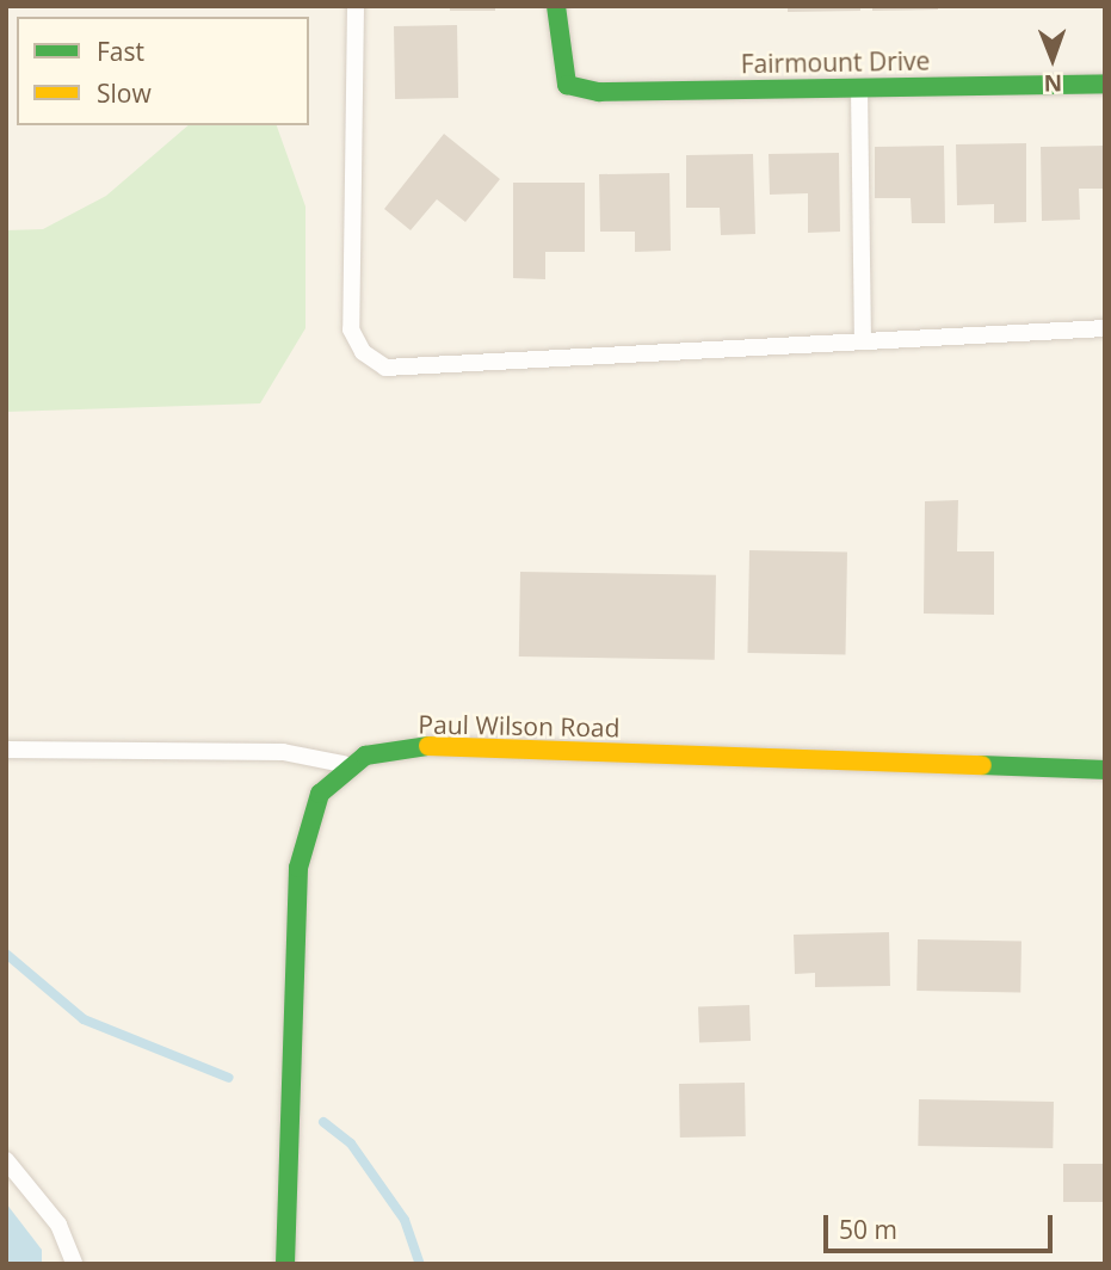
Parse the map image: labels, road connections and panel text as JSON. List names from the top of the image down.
{
  "streets": {
    "street": ["Fairmount Drive", "Paul Wilson Road"]
  },
  "legend": ["Fast", "Slow"],
  "scale_bar": "50 m",
  "north": "bottom"
}
